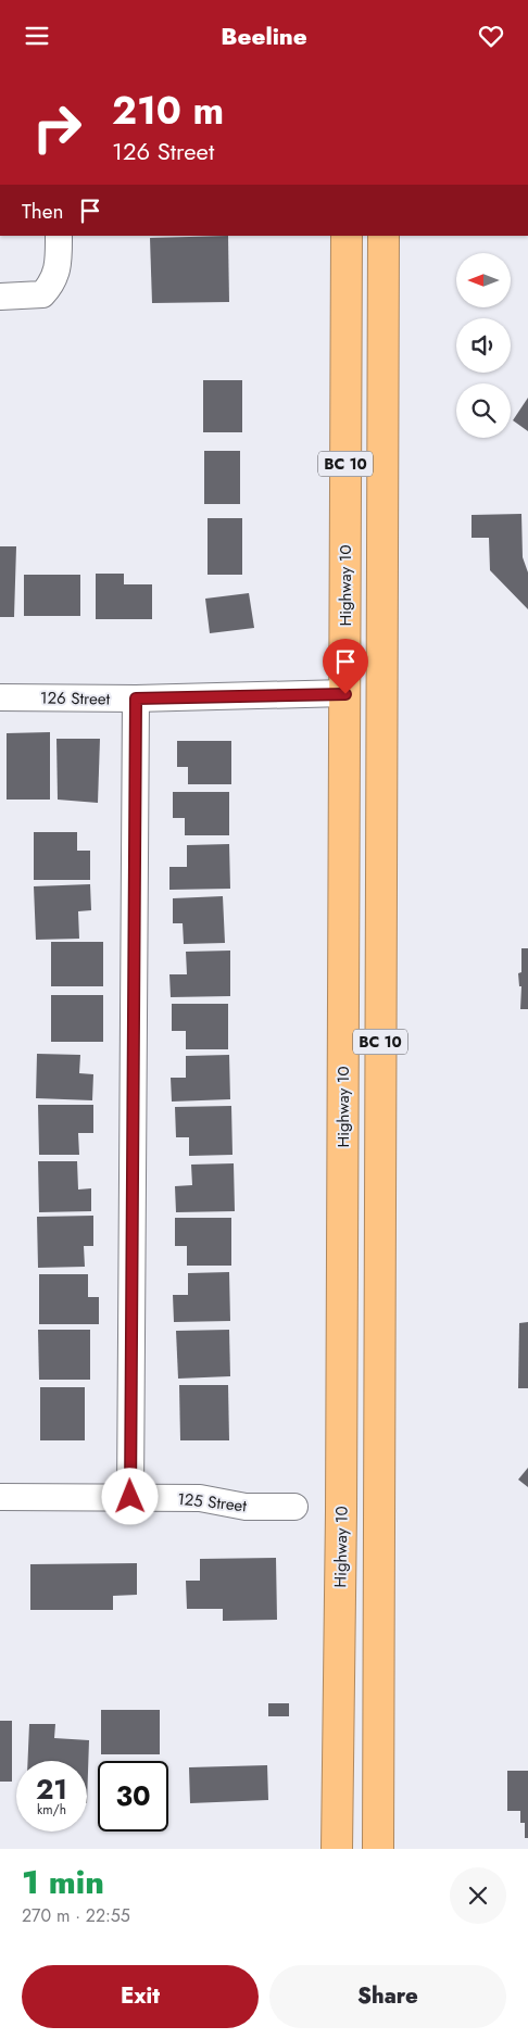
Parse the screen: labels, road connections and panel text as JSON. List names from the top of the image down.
{
  "streets": {
    "highway": ["BC 10", "Highway 10"],
    "street": ["126 Street", "125 Street"]
  },
  "crossings": [
    ["Highway 10", "126 Street"]
  ],
  "north": "left",
  "page": {
    "header": "Beeline",
    "turn": ["210 m", "126 Street"],
    "then": "Then",
    "speed": "21 km/h",
    "limit": "30",
    "heading": ["1 min", "270 m · 22:55"],
    "buttons": ["Exit", "Share"]
  }
}
